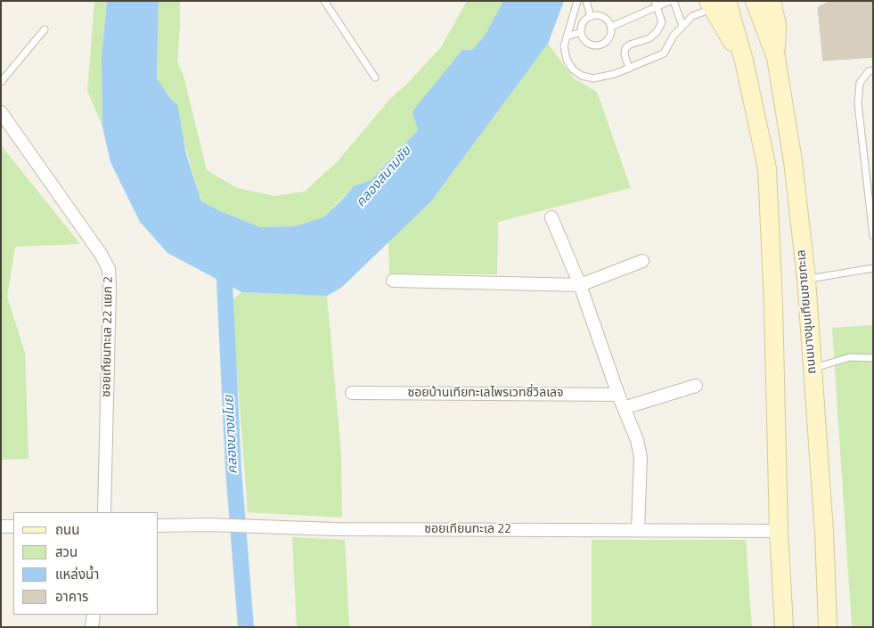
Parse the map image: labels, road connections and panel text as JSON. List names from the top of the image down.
{
  "streets": {
    "main road": ["ถนนบางขุนเทียนชายทะเล"],
    "street": ["ซอยเทียนทะเล 22 แยก 2", "ซอยบ้านเทียทะเลไพรเวทซี่วิลเลจ", "ซอยเทียนทะเล 22"]
  },
  "water": ["คลองสนามชัย", "คลองบางขโมย"],
  "legend": [
    "ถนน",
    "สวน",
    "แหล่งน้ำ",
    "อาคาร"
  ]
}
